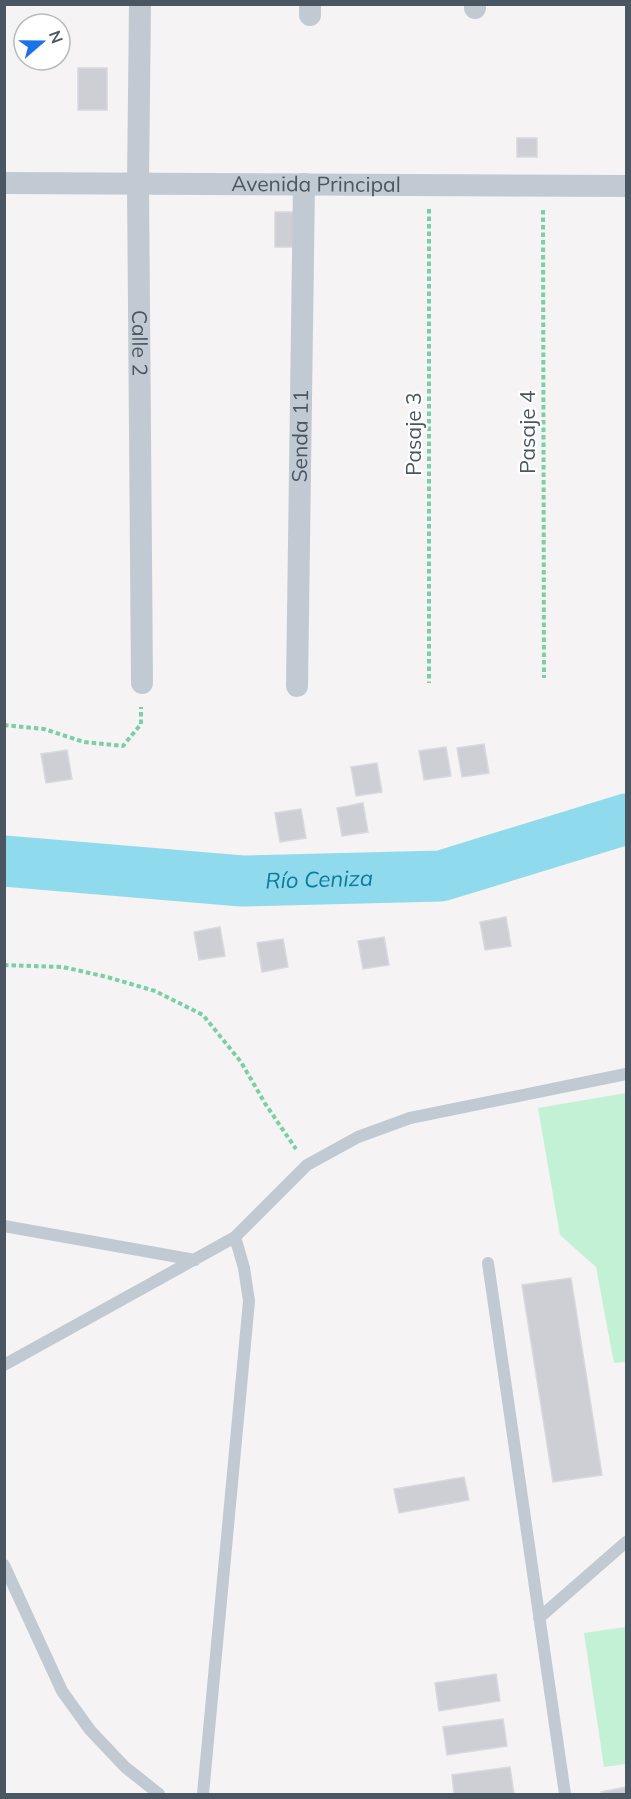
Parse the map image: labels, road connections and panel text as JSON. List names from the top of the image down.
{
  "streets": {
    "street": ["Avenida Principal", "Calle 2", "Senda 11"],
    "path": ["Pasaje 4", "Pasaje 3"]
  },
  "crossings": [
    ["Avenida Principal", "Calle 2"],
    ["Avenida Principal", "Pasaje 4"],
    ["Avenida Principal", "Pasaje 3"],
    ["Avenida Principal", "Senda 11"]
  ],
  "water": ["Río Ceniza"],
  "north": "right"
}
